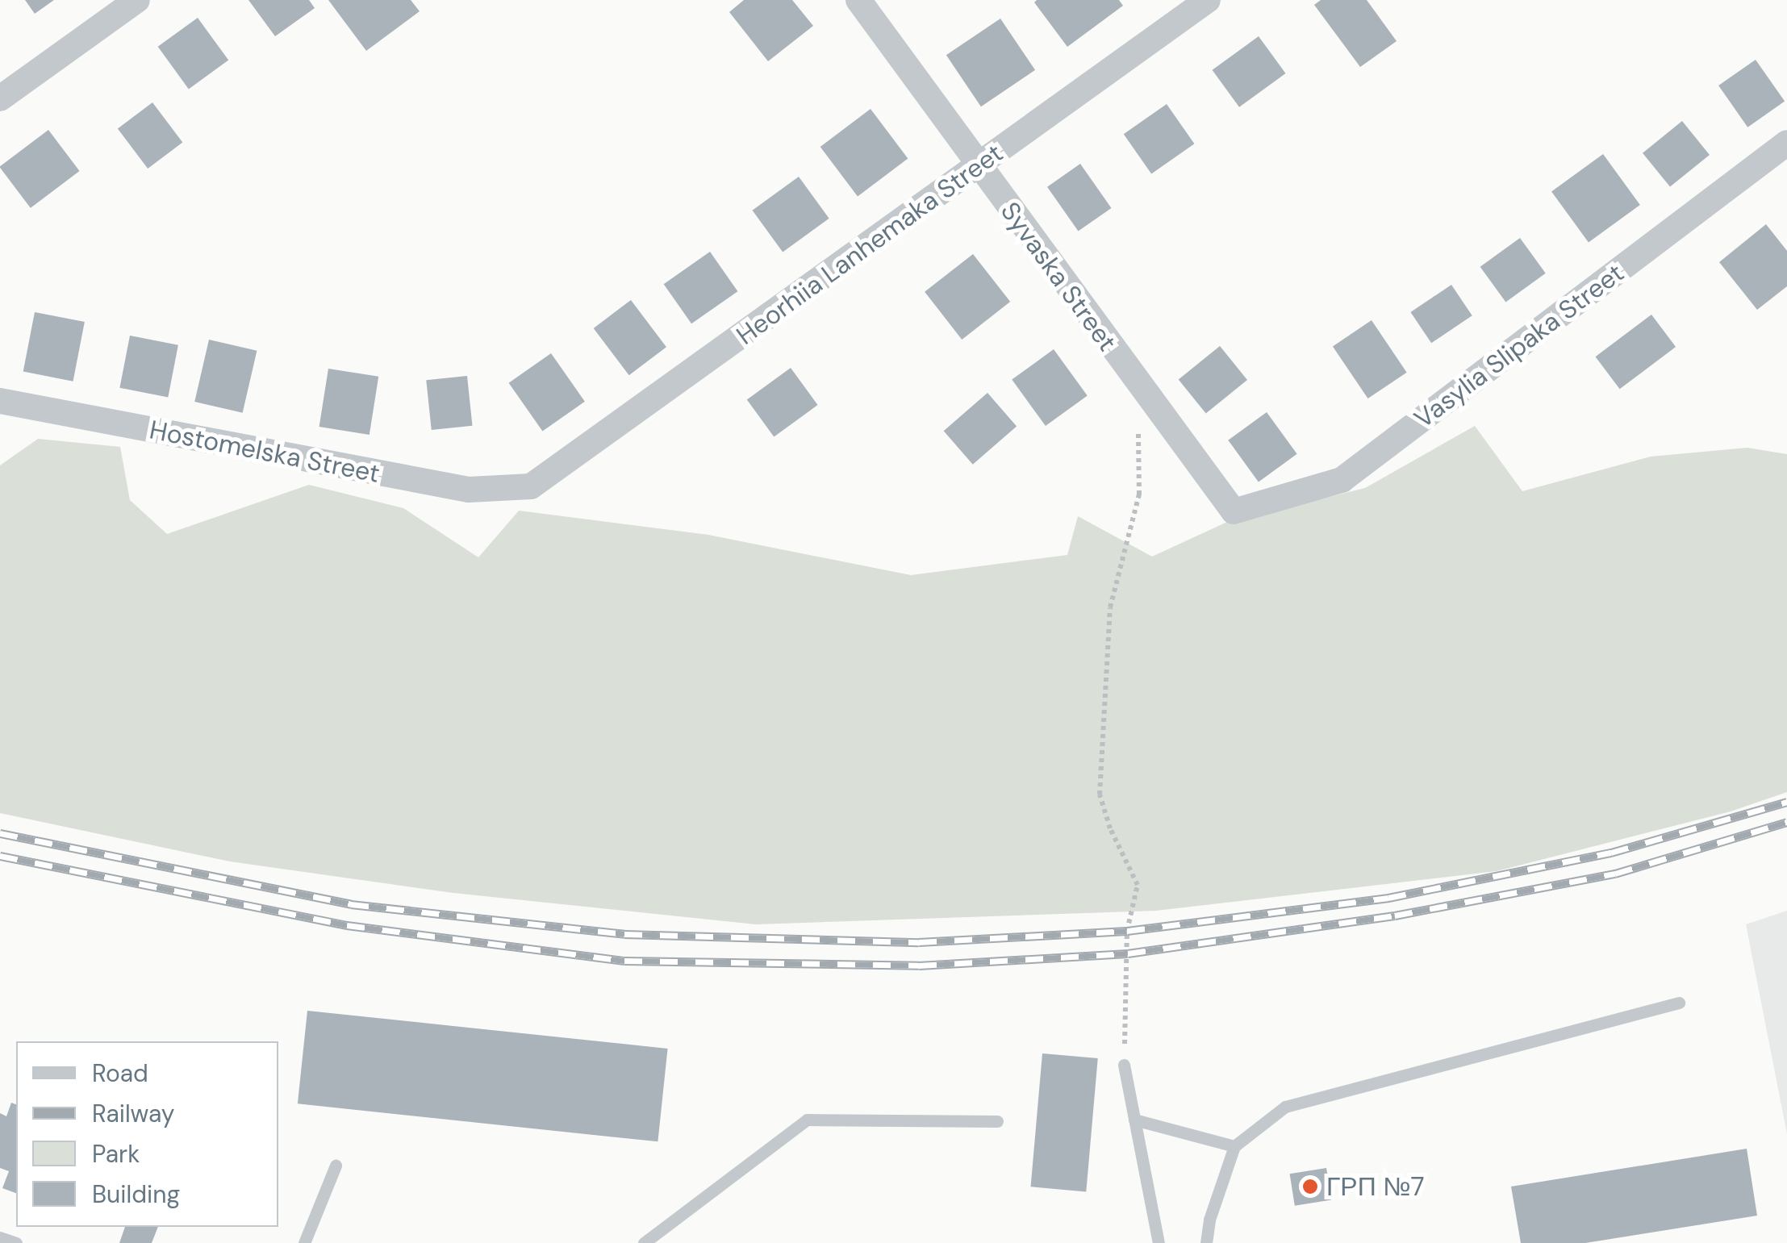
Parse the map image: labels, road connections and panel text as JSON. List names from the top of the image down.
{
  "streets": {
    "street": [
      "Heorhiia Lanhemaka Street",
      "Syvaska Street",
      "Vasylia Slipaka Street",
      "Hostomelska Street"
    ]
  },
  "crossings": [
    ["Heorhiia Lanhemaka Street", "Syvaska Street"],
    ["Heorhiia Lanhemaka Street", "Hostomelska Street"],
    ["Syvaska Street", "Vasylia Slipaka Street"]
  ],
  "places": ["ГРП №7"],
  "legend": [
    "Road",
    "Railway",
    "Park",
    "Building"
  ]
}
